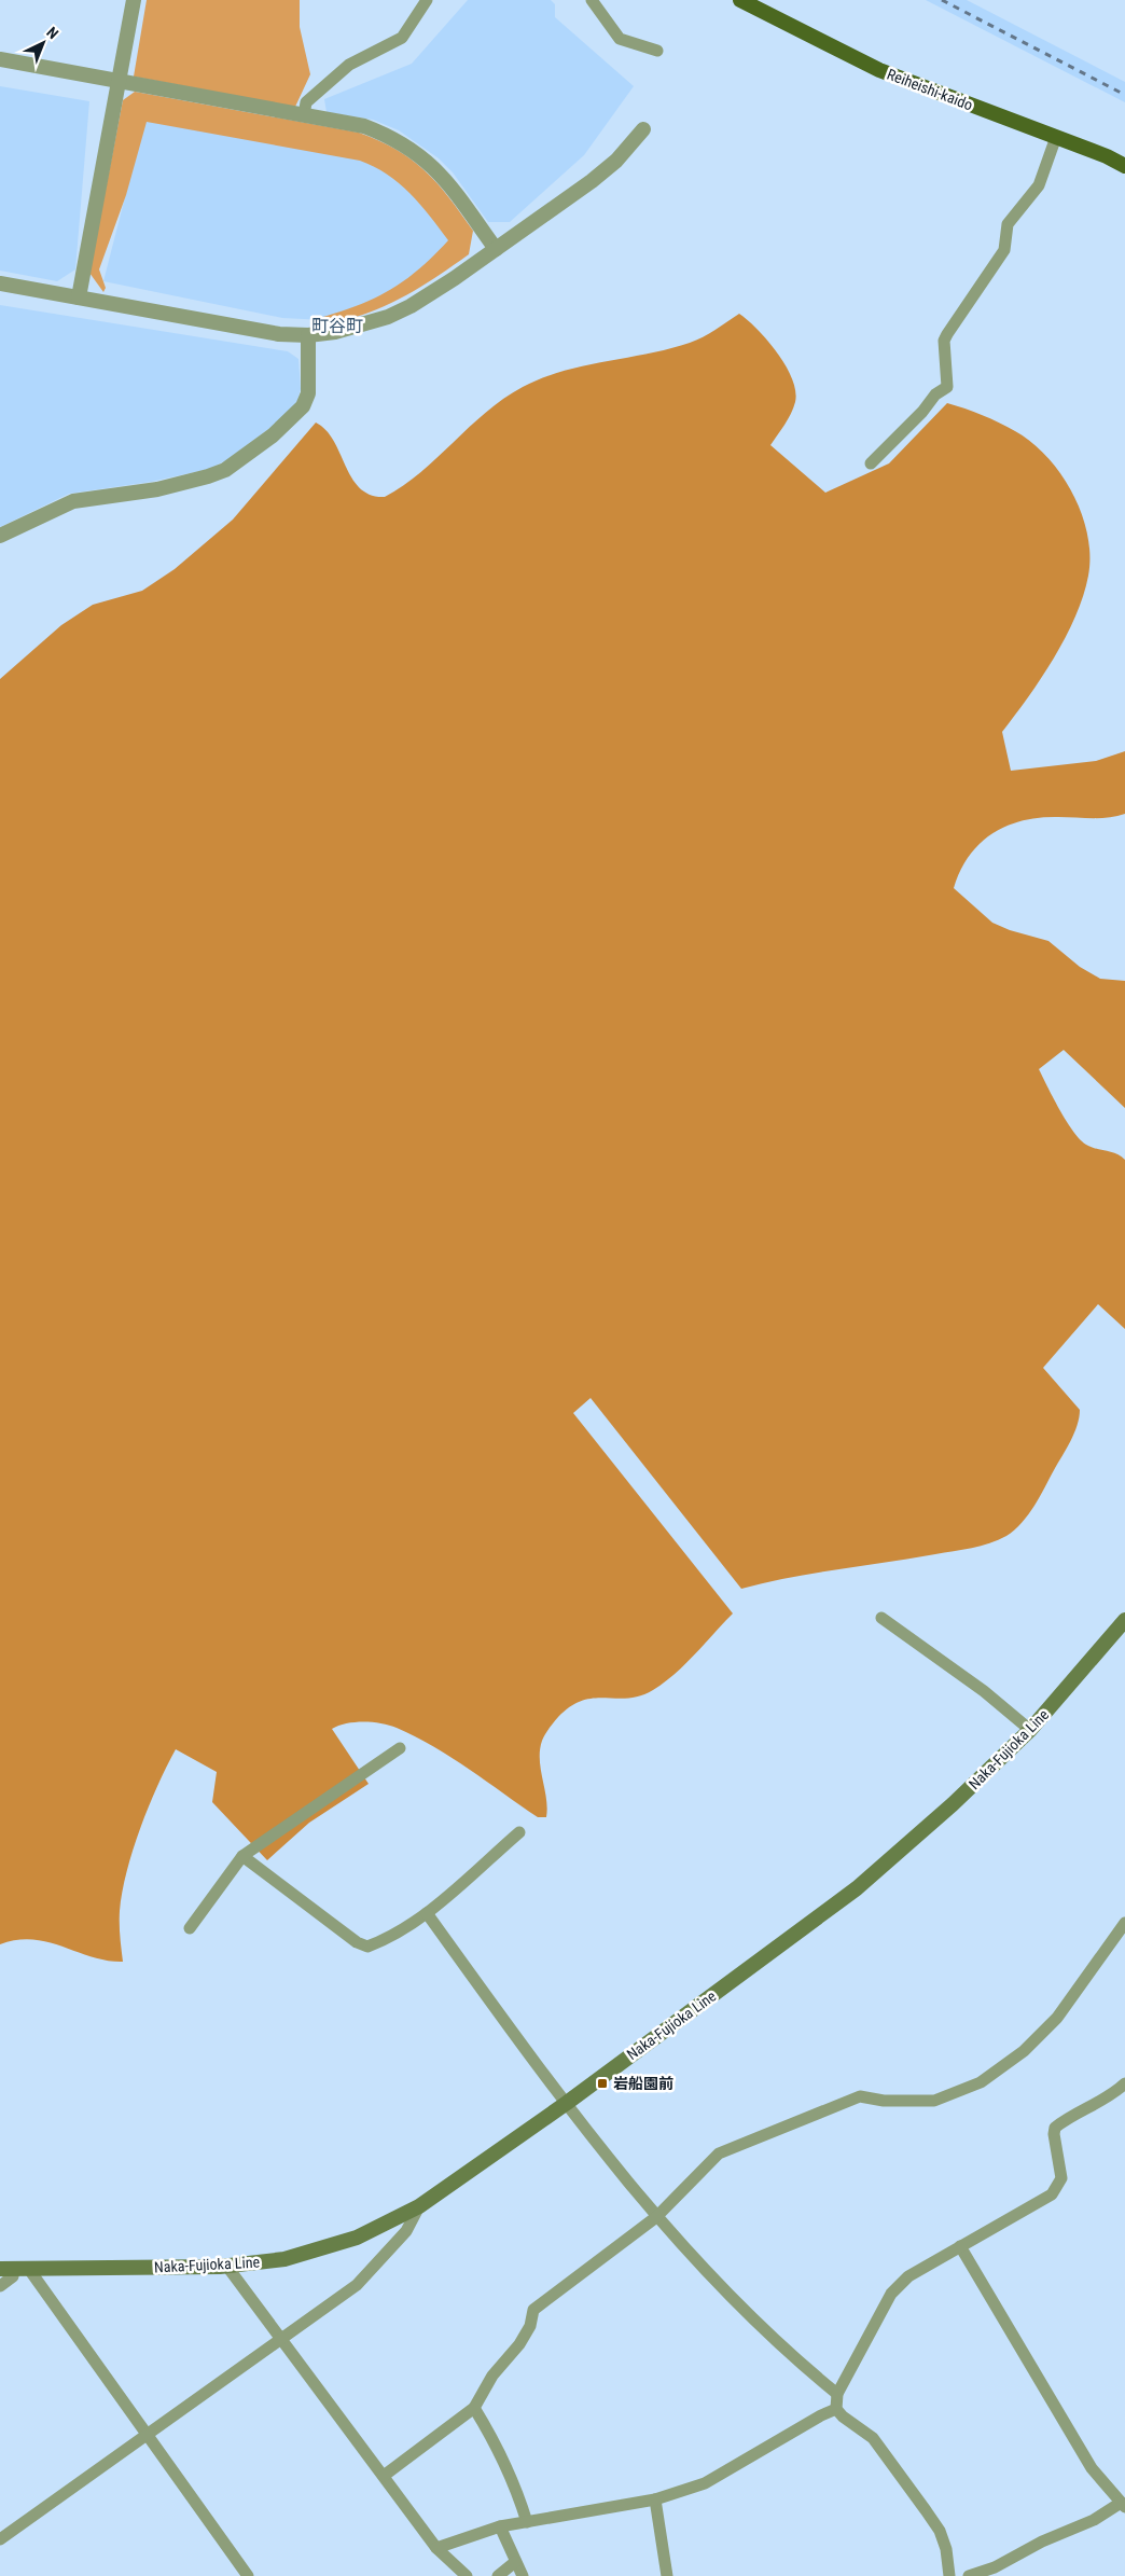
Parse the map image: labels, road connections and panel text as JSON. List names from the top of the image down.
{
  "streets": {
    "main road": ["Reiheishi-kaido", "Naka-Fujioka Line"]
  },
  "districts": ["町谷町"],
  "places": {
    "transit": ["岩船園前"]
  },
  "north": "top right"
}
